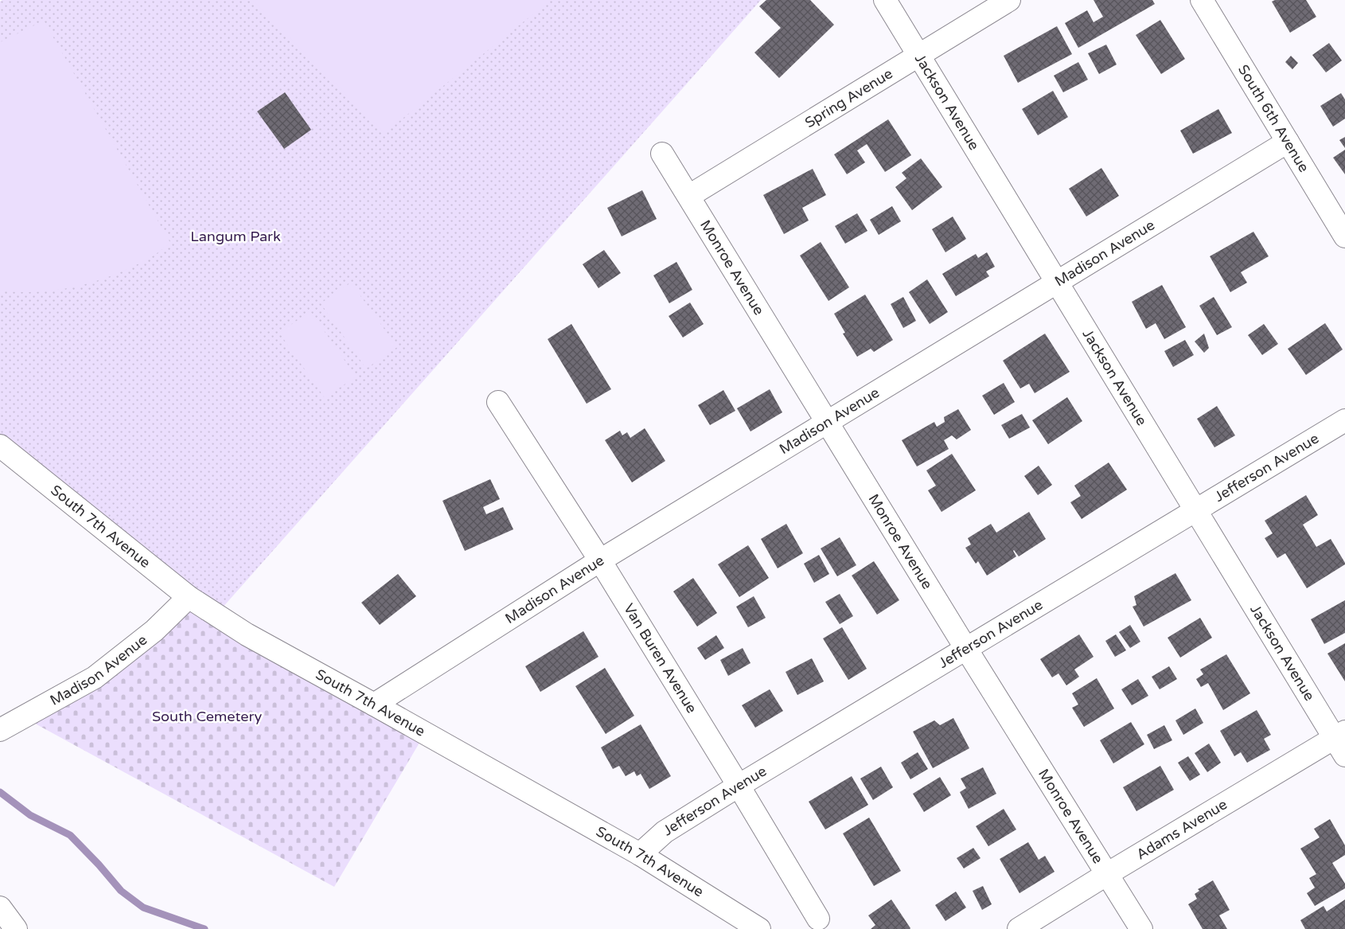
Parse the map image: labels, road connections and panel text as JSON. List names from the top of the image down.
{
  "streets": {
    "street": [
      "Spring Avenue",
      "Jackson Avenue",
      "South 6th Avenue",
      "Madison Avenue",
      "Monroe Avenue",
      "Jefferson Avenue",
      "South 7th Avenue",
      "Van Buren Avenue",
      "Adams Avenue"
    ]
  },
  "crossings": [
    ["Spring Avenue", "Jackson Avenue"],
    ["Spring Avenue", "Monroe Avenue"],
    ["Jackson Avenue", "Madison Avenue"],
    ["Jackson Avenue", "Jefferson Avenue"],
    ["Jackson Avenue", "Adams Avenue"],
    ["South 6th Avenue", "Madison Avenue"],
    ["Madison Avenue", "Monroe Avenue"],
    ["Madison Avenue", "South 7th Avenue"],
    ["Madison Avenue", "Van Buren Avenue"],
    ["Monroe Avenue", "Jefferson Avenue"],
    ["Monroe Avenue", "Adams Avenue"],
    ["Jefferson Avenue", "South 7th Avenue"],
    ["Jefferson Avenue", "Van Buren Avenue"]
  ],
  "parks": ["Langum Park", "South Cemetery"]
}
